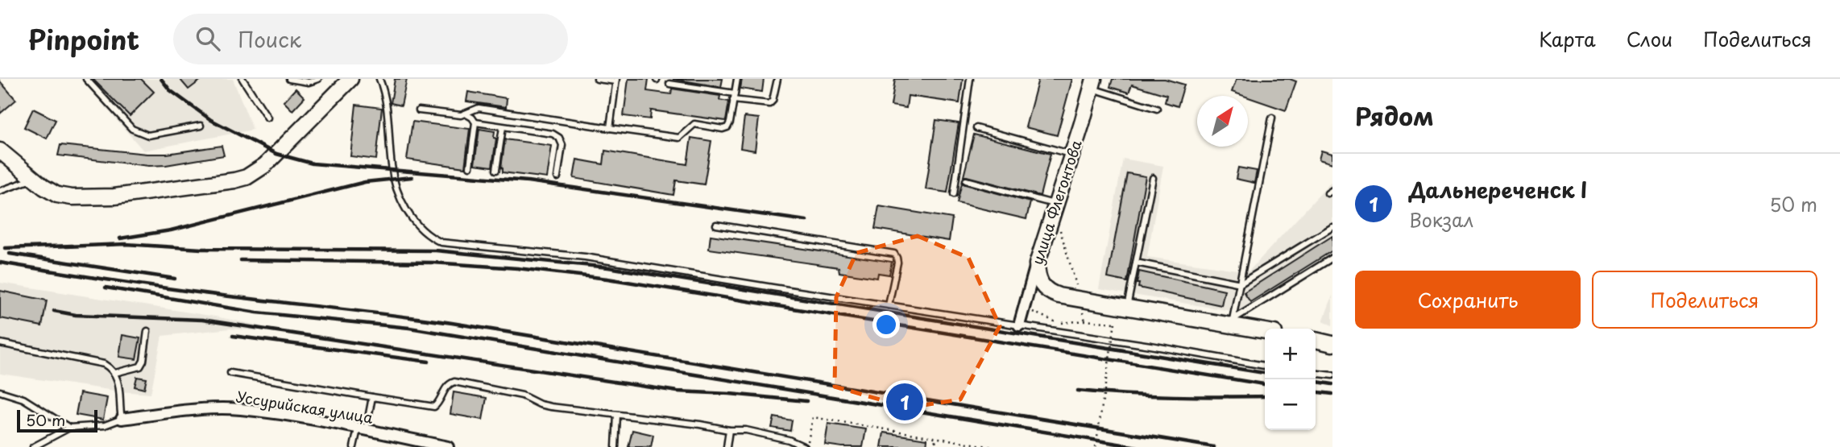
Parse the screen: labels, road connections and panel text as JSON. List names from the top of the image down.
{
  "streets": {
    "main road": ["улица Флегонтова"],
    "street": ["Уссурийская улица"]
  },
  "scale_bar": "50 m",
  "north": "top right",
  "page": {
    "header": "Pinpoint",
    "search": "Поиск",
    "nav": ["Карта", "Слои", "Поделиться"],
    "heading": "Рядом",
    "list": [
      {
        "mark": "1",
        "name": "Дальнереченск I",
        "note": "Вокзал",
        "value": "50 m"
      }
    ],
    "buttons": ["Сохранить", "Поделиться"],
    "map_buttons": ["+", "−"],
    "pins": "1",
    "scale": "50 m"
  }
}
